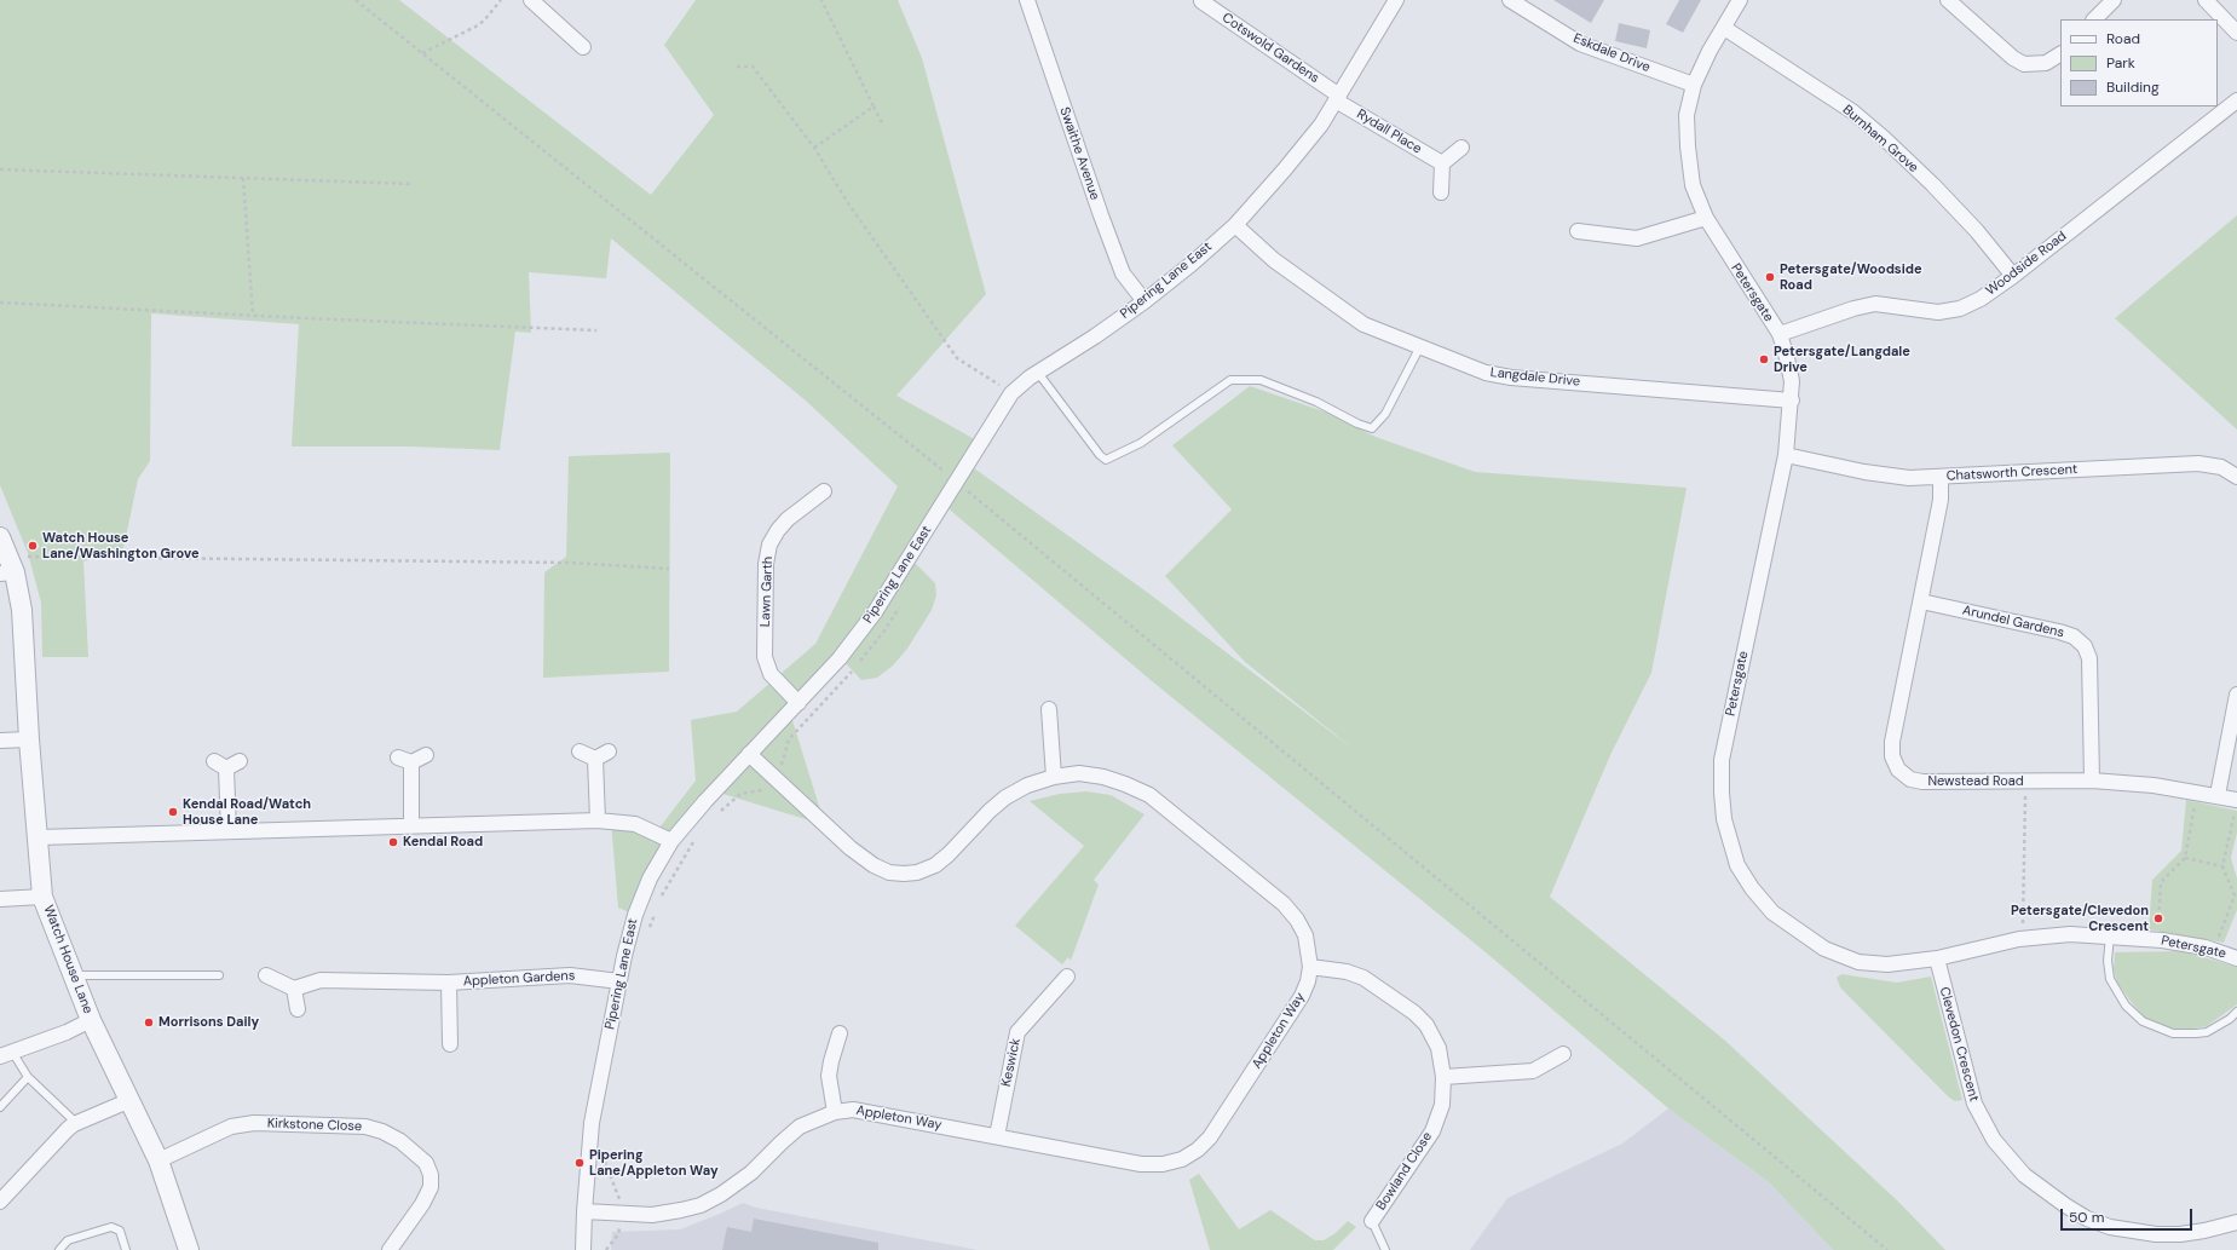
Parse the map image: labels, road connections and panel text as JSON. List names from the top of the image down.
{
  "streets": {
    "street": [
      "Cotswold Gardens",
      "Eskdale Drive",
      "Rydall Place",
      "Burnham Grove",
      "Swaithe Avenue",
      "Woodside Road",
      "Pipering Lane East",
      "Petersgate",
      "Langdale Drive",
      "Chatsworth Crescent",
      "Lawn Garth",
      "Arundel Gardens",
      "Newstead Road",
      "Watch House Lane",
      "Appleton Gardens",
      "Appleton Way",
      "Clevedon Crescent",
      "Keswick",
      "Kirkstone Close",
      "Bowland Close"
    ]
  },
  "crossings": [
    ["Cotswold Gardens", "Rydall Place"],
    ["Cotswold Gardens", "Pipering Lane East"],
    ["Eskdale Drive", "Petersgate"],
    ["Rydall Place", "Pipering Lane East"],
    ["Burnham Grove", "Woodside Road"],
    ["Burnham Grove", "Petersgate"],
    ["Swaithe Avenue", "Pipering Lane East"],
    ["Woodside Road", "Petersgate"],
    ["Pipering Lane East", "Langdale Drive"],
    ["Pipering Lane East", "Lawn Garth"],
    ["Pipering Lane East", "Appleton Gardens"],
    ["Pipering Lane East", "Appleton Way"],
    ["Petersgate", "Langdale Drive"],
    ["Petersgate", "Chatsworth Crescent"],
    ["Petersgate", "Clevedon Crescent"],
    ["Chatsworth Crescent", "Newstead Road"],
    ["Arundel Gardens", "Newstead Road"],
    ["Watch House Lane", "Kirkstone Close"],
    ["Appleton Way", "Keswick"],
    ["Appleton Way", "Bowland Close"]
  ],
  "places": [
    "Petersgate/Woodside Road",
    "Petersgate/Langdale Drive",
    "Watch House Lane/Washington Grove",
    "Kendal Road/Watch House Lane",
    "Kendal Road",
    "Petersgate/Clevedon Crescent",
    "Morrisons Daily",
    "Pipering Lane/Appleton Way"
  ],
  "legend": ["Road", "Park", "Building"],
  "scale_bar": "50 m"
}
